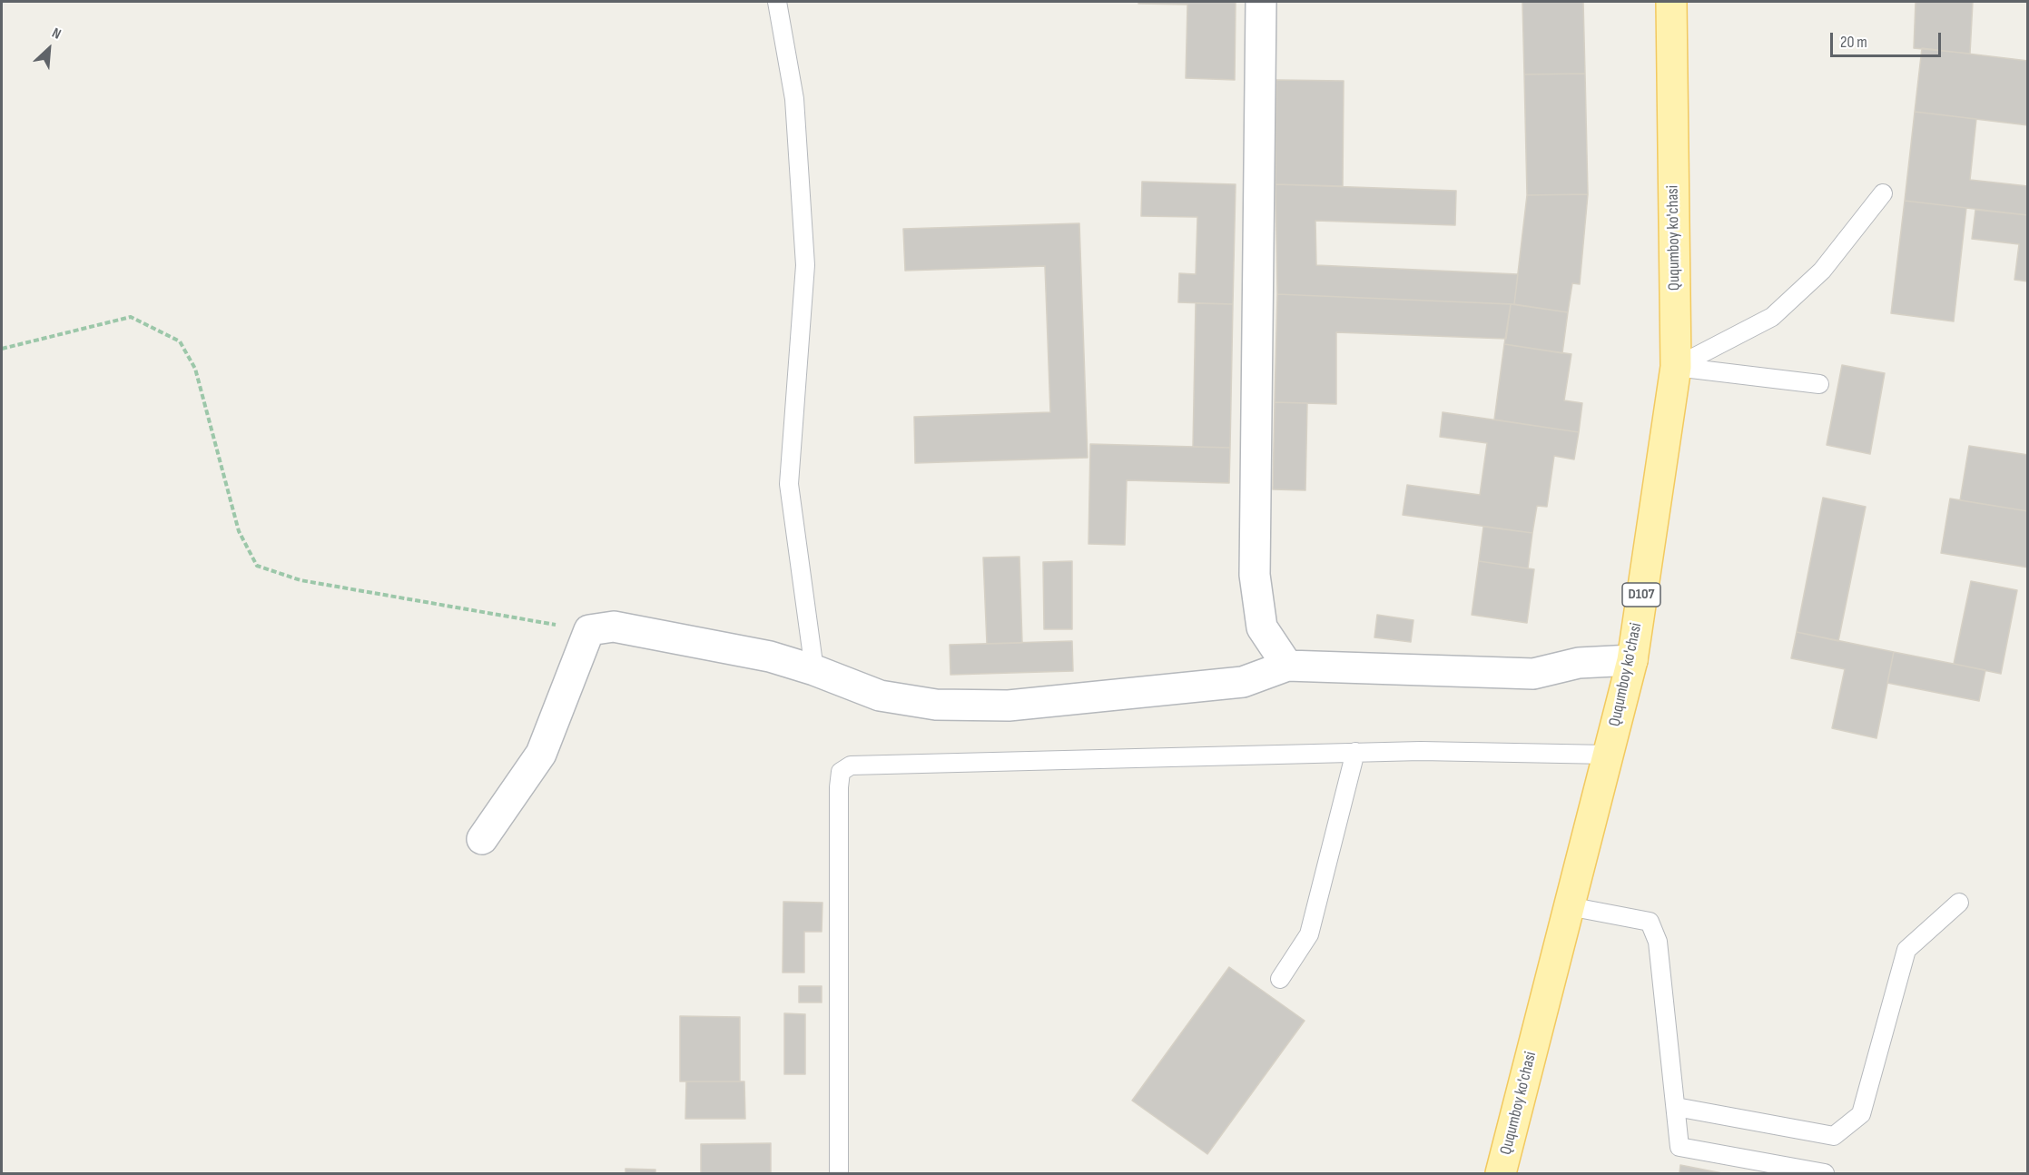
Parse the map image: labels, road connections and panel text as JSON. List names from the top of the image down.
{
  "streets": {
    "main road": ["Ququmboy ko'chasi", "D107"]
  },
  "scale_bar": "20 m",
  "north": "top right"
}
